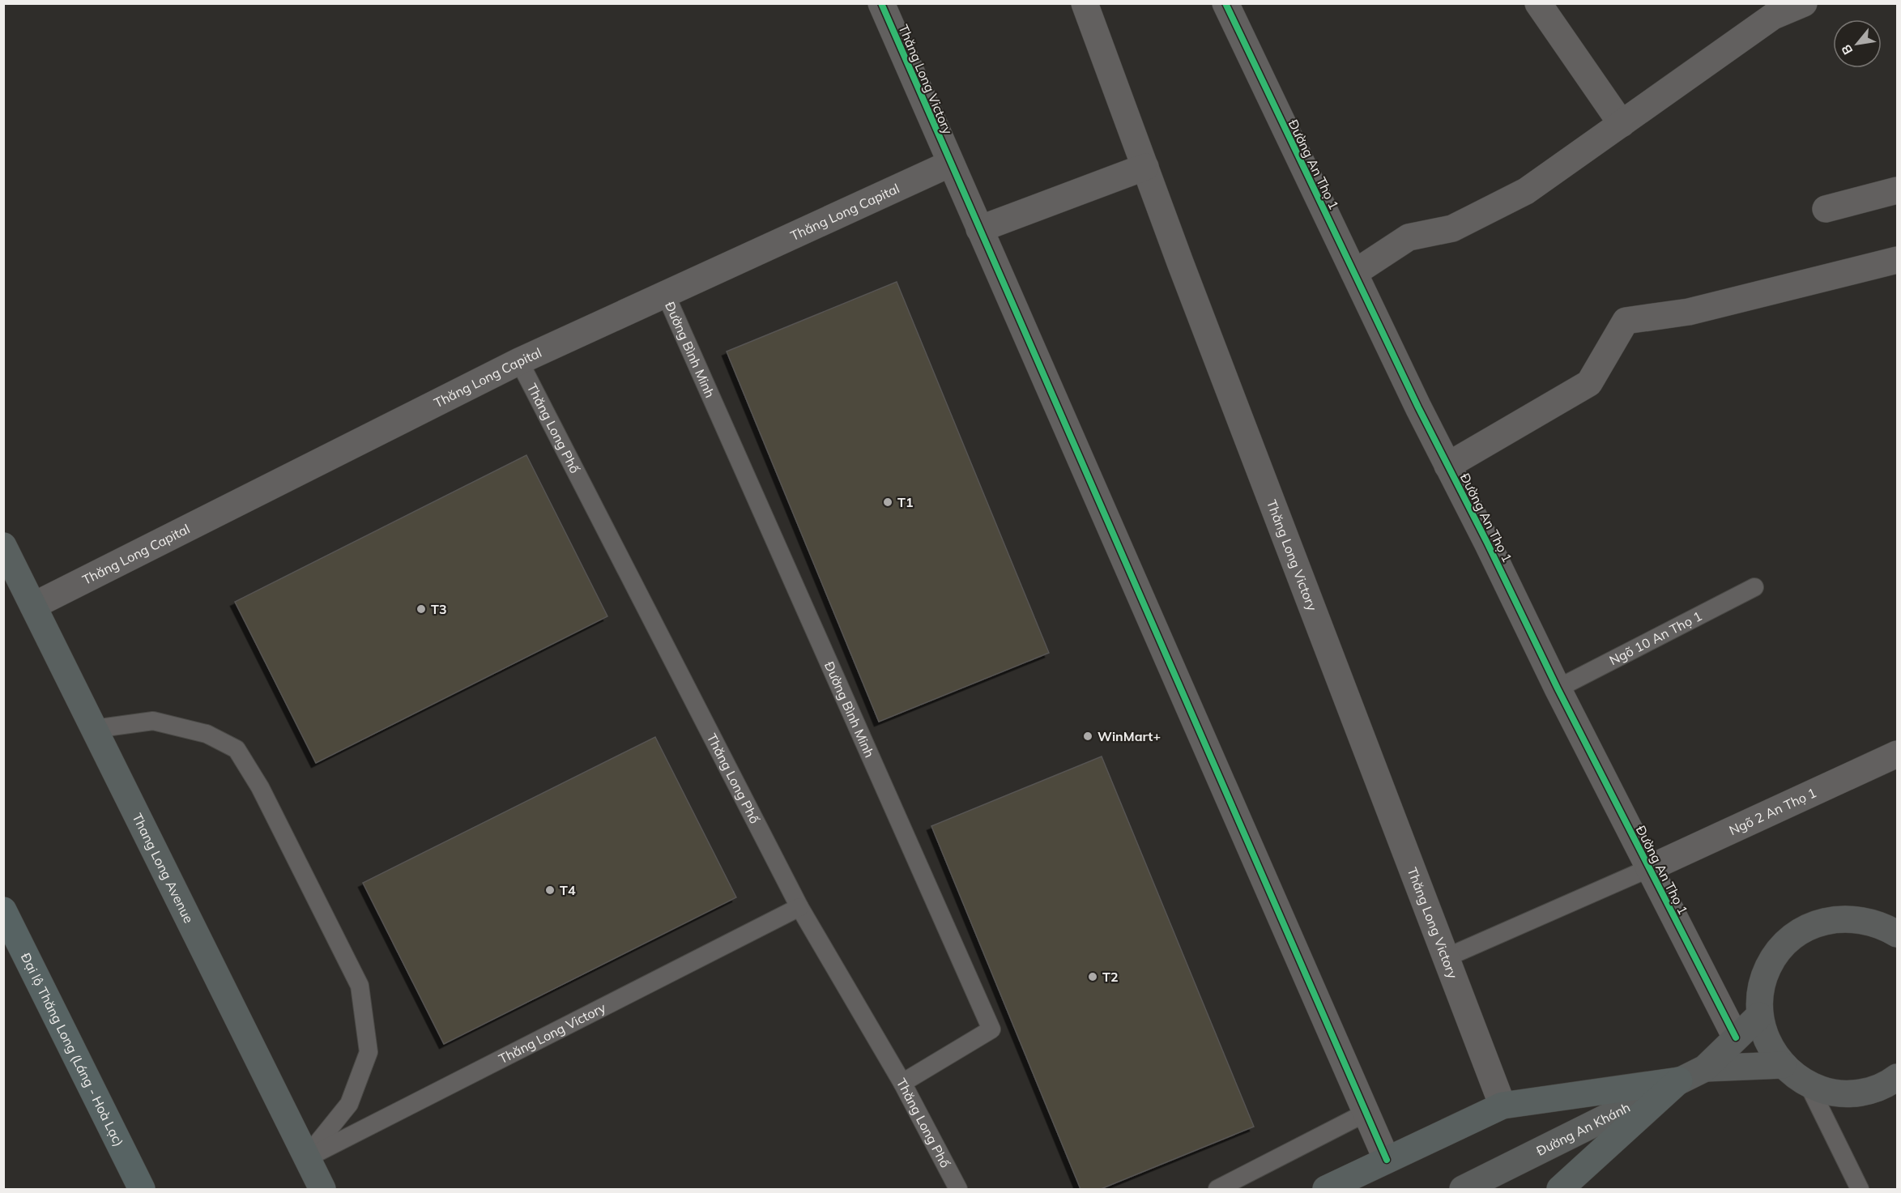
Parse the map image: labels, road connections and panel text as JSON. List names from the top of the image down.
{
  "streets": {
    "highway": ["Đại lộ Thăng Long (Láng - Hoà Lạc)"],
    "main road": ["Thang Long Avenue"],
    "street": [
      "Thăng Long Victory",
      "Đường An Thọ 1",
      "Thăng Long Capital",
      "Ngõ 2 An Thọ 1",
      "Đường An Khánh"
    ],
    "lane": ["Đường Bình Minh", "Thăng Long Phố", "Ngõ 10 An Thọ 1"]
  },
  "crossings": [
    ["Thăng Long Victory", "Thăng Long Capital"],
    ["Thăng Long Victory", "Thăng Long Phố"],
    ["Thăng Long Victory", "Thang Long Avenue"],
    ["Đường An Thọ 1", "Ngõ 10 An Thọ 1"],
    ["Đường An Thọ 1", "Ngõ 2 An Thọ 1"],
    ["Đường An Thọ 1", "Đường An Khánh"],
    ["Thăng Long Capital", "Đường Bình Minh"],
    ["Thăng Long Capital", "Thăng Long Phố"],
    ["Thăng Long Capital", "Thang Long Avenue"],
    ["Đường Bình Minh", "Thăng Long Phố"]
  ],
  "places": [
    "T1",
    "T3",
    "WinMart+",
    "T4",
    "T2"
  ],
  "north": "bottom left"
}
